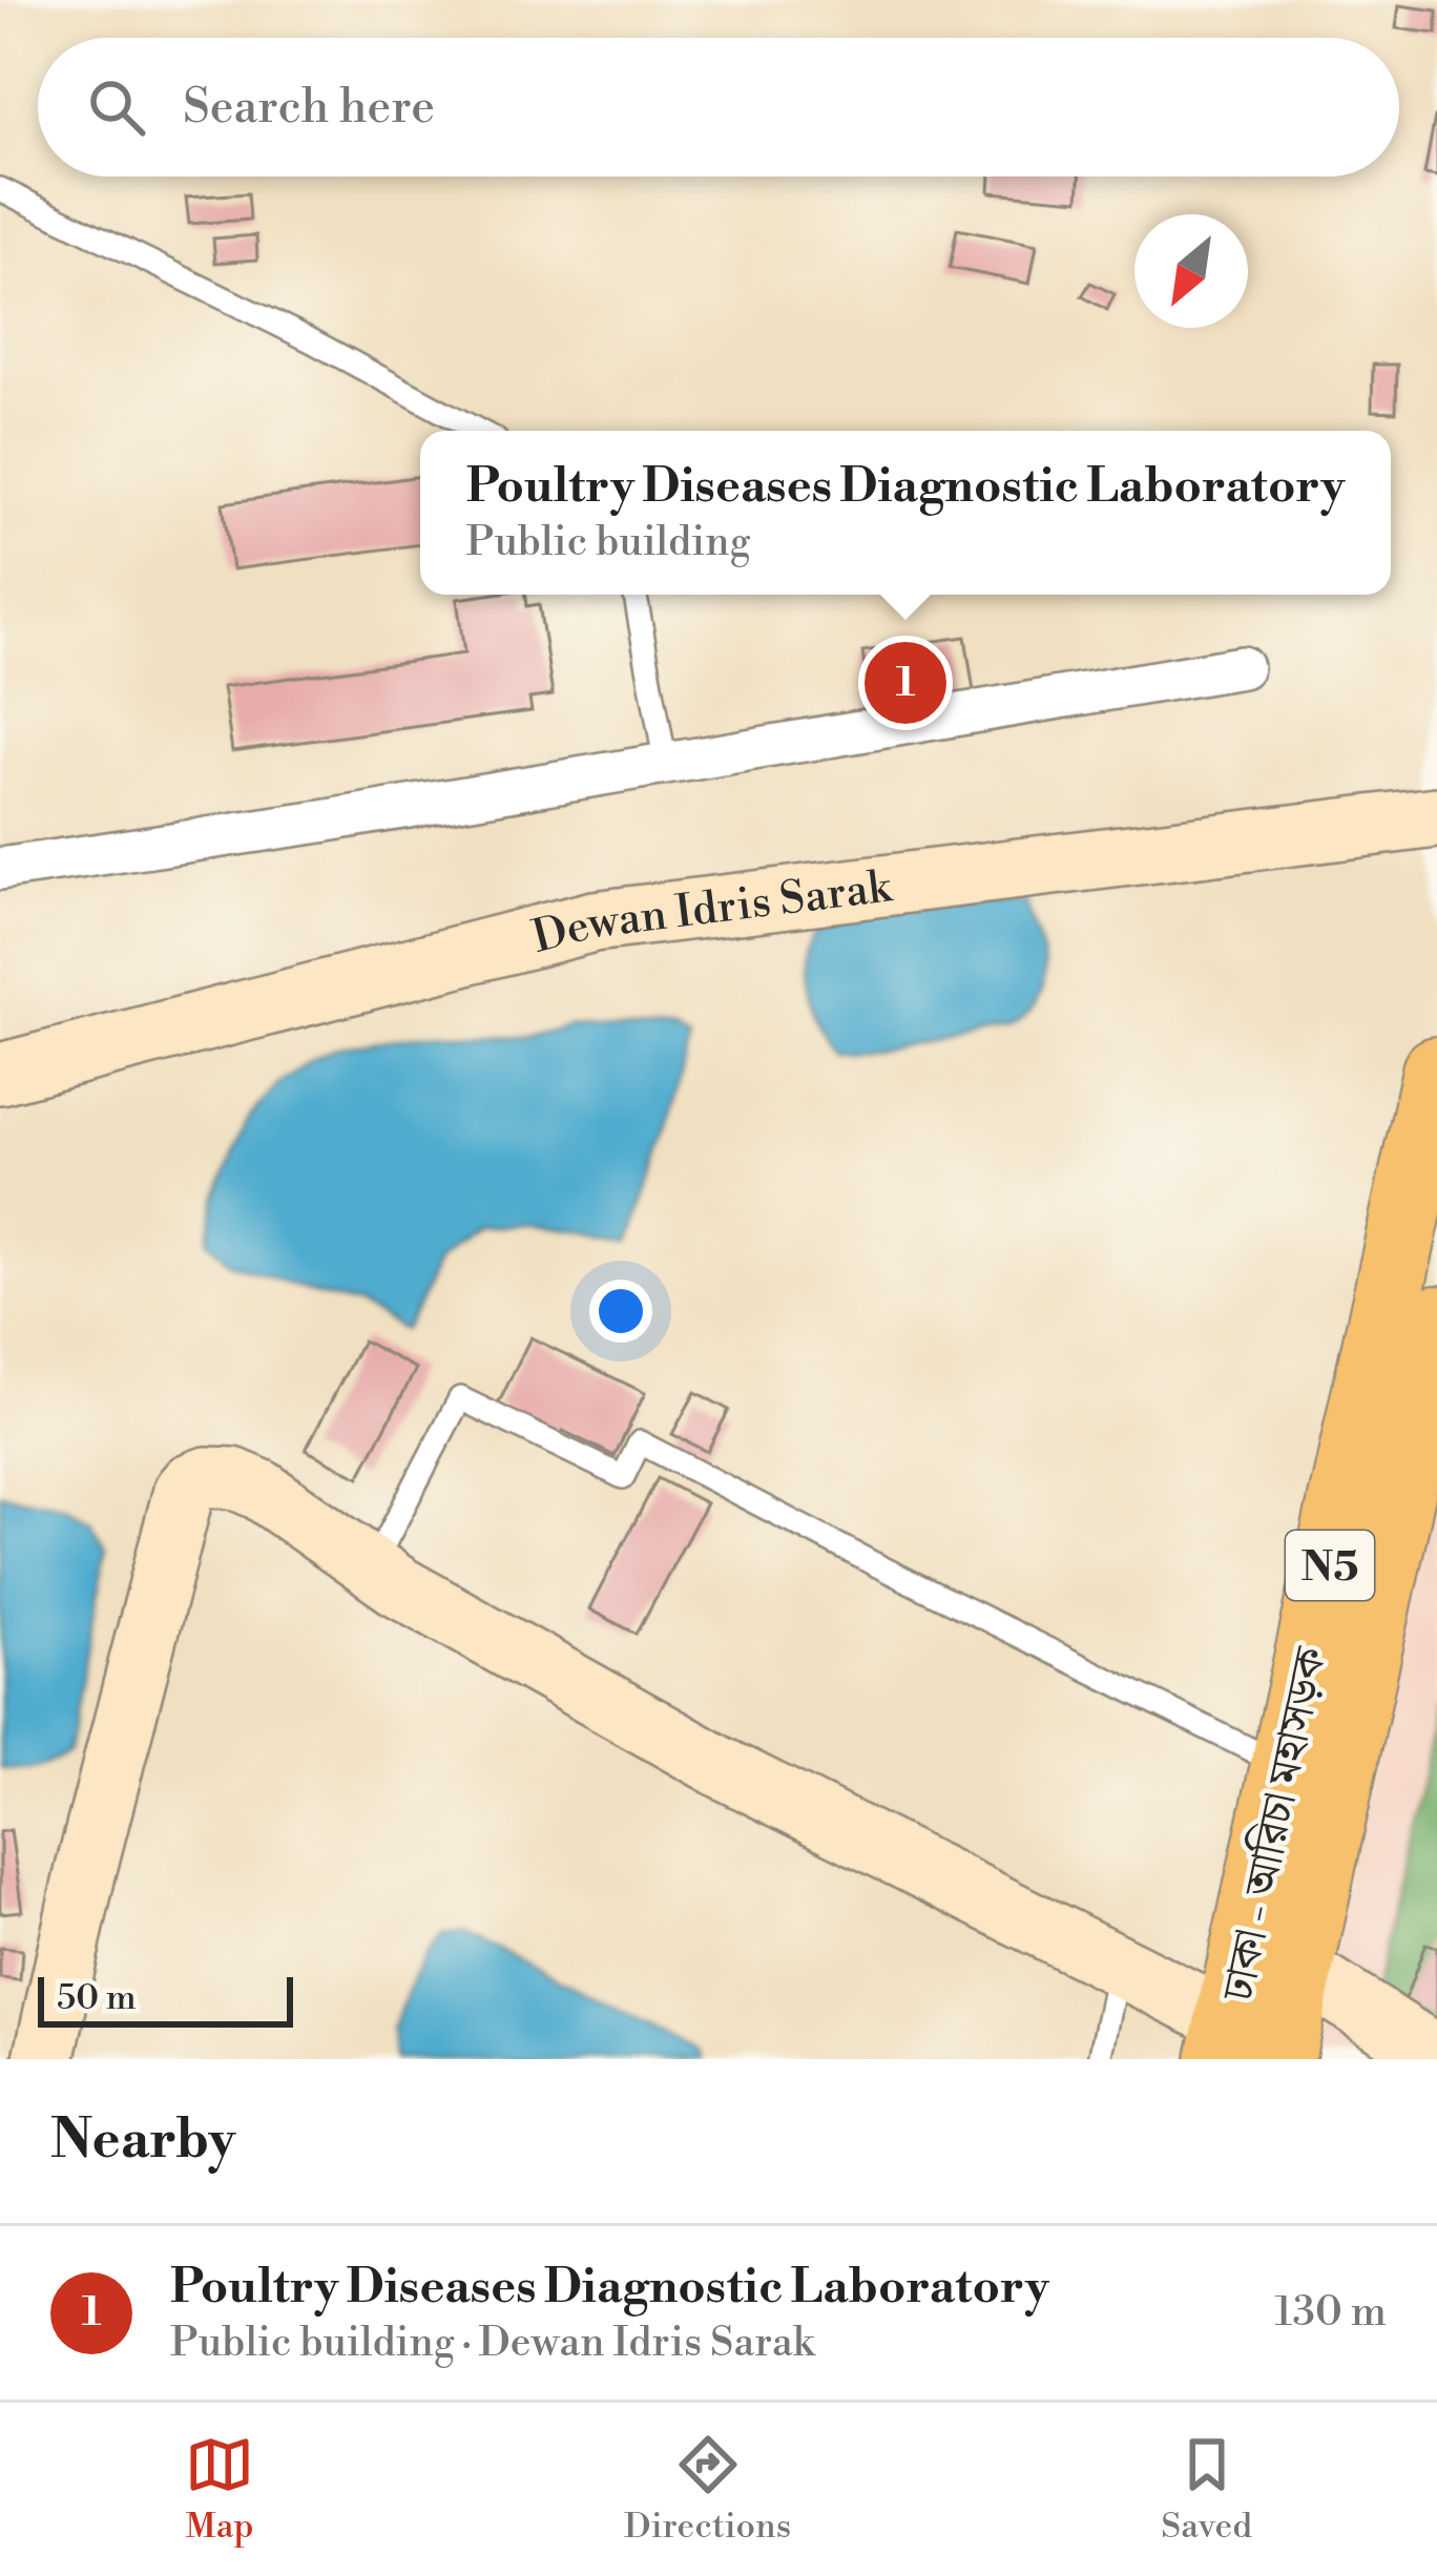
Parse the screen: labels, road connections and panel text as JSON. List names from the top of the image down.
{
  "streets": {
    "highway": ["N5", "ঢাকা - আরিচা মহাসড়ক"],
    "street": ["Dewan Idris Sarak"]
  },
  "scale_bar": "50 m",
  "north": "bottom left",
  "page": {
    "search": "Search here",
    "popup": ["Poultry Diseases Diagnostic Laboratory", "Public building"],
    "pins": "1",
    "scale": "50 m",
    "heading": "Nearby",
    "list": [
      {
        "mark": "1",
        "name": "Poultry Diseases Diagnostic Laboratory",
        "note": "Public building · Dewan Idris Sarak",
        "value": "130 m"
      }
    ],
    "nav": ["Map", "Directions", "Saved"]
  }
}
